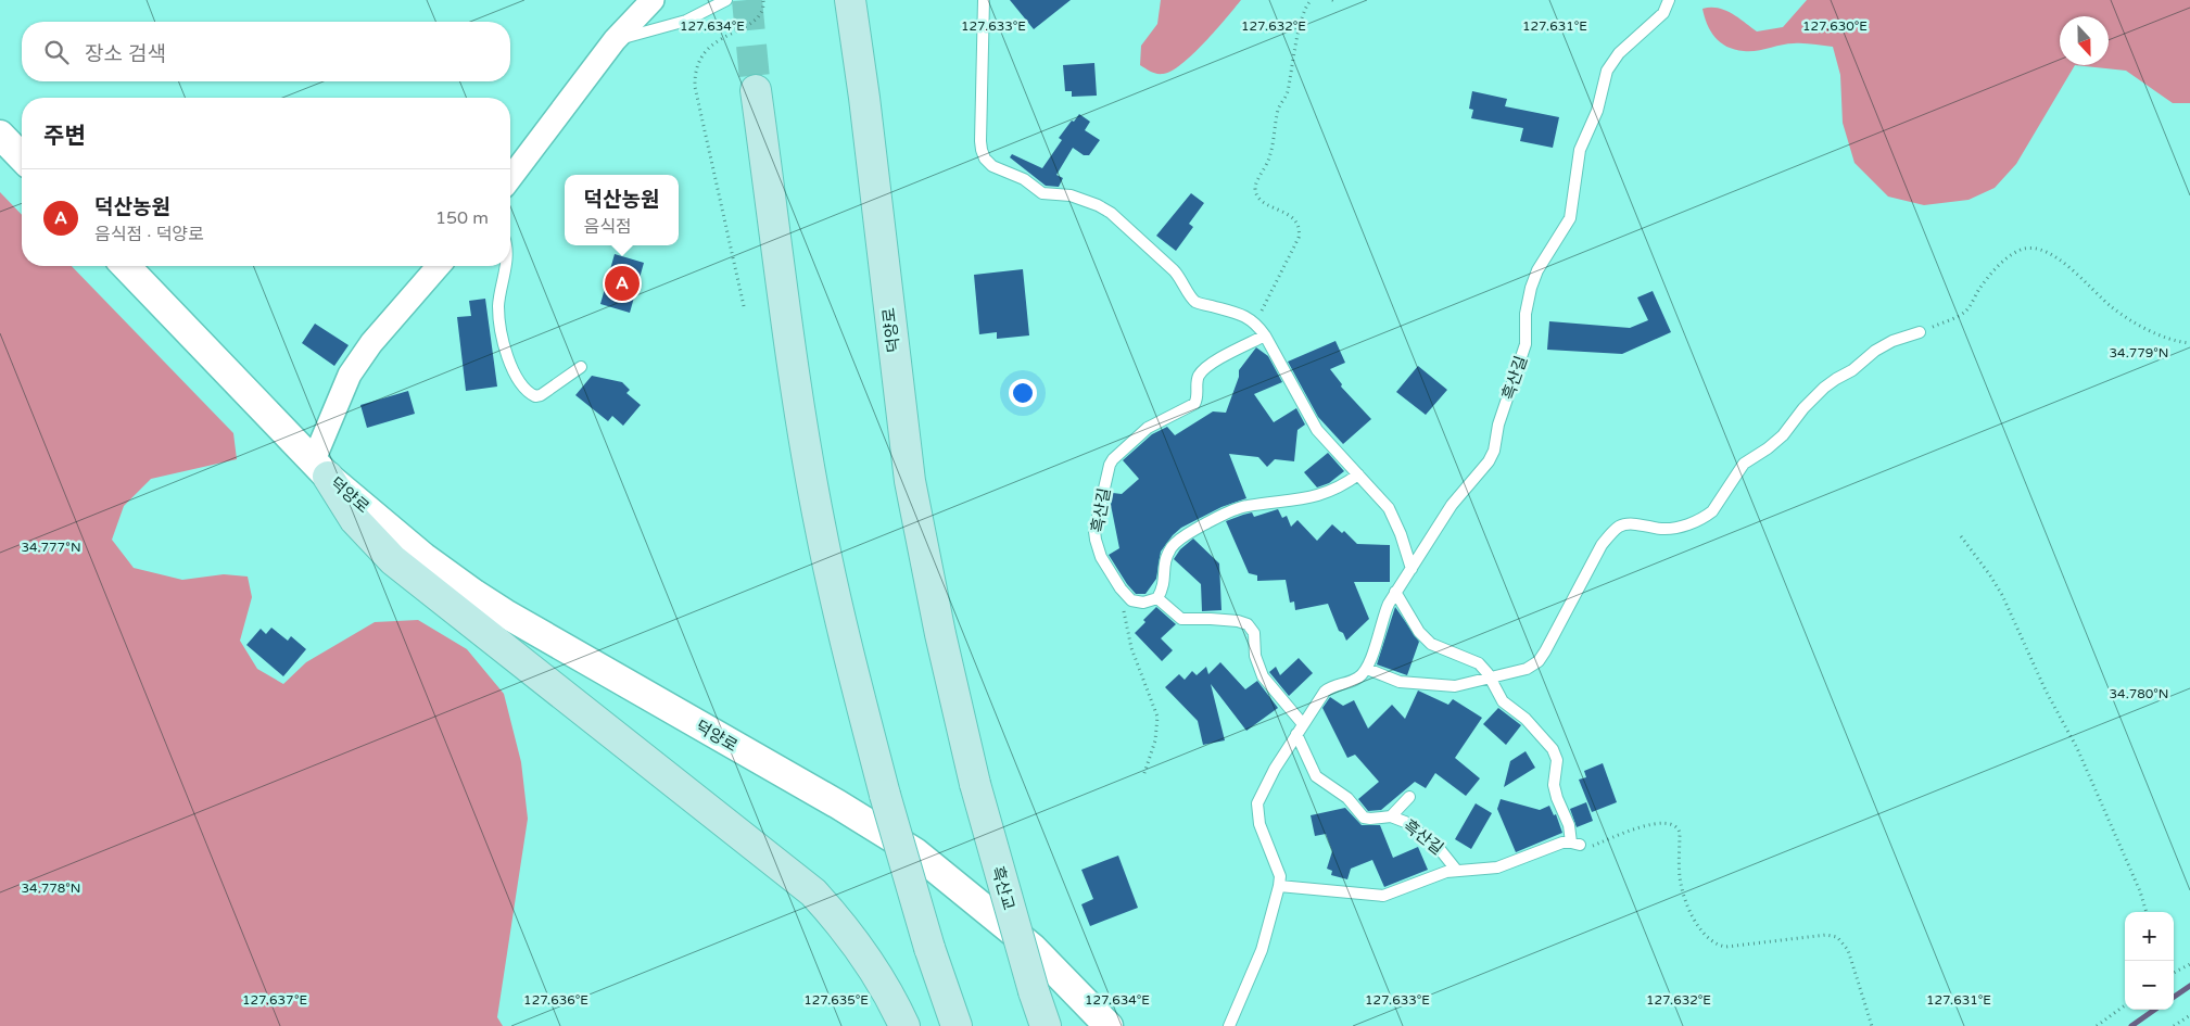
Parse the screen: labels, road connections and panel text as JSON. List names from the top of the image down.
{
  "streets": {
    "main road": ["덕양로", "흑산교"],
    "lane": ["흑산길"]
  },
  "crossings": [
    ["덕양로", "흑산교"]
  ],
  "north": "bottom",
  "page": {
    "search": "장소 검색",
    "heading": "주변",
    "list": [
      {
        "mark": "A",
        "name": "덕산농원",
        "note": "음식점 · 덕양로",
        "value": "150 m"
      }
    ],
    "popup": ["덕산농원", "음식점"],
    "pins": "A",
    "map_buttons": ["+", "−"]
  },
  "coordinates": [
    "127.634°E",
    "127.633°E",
    "127.632°E",
    "127.631°E",
    "127.630°E",
    "34.779°N",
    "34.777°N",
    "34.780°N",
    "34.778°N",
    "127.637°E",
    "127.636°E",
    "127.635°E"
  ]
}
